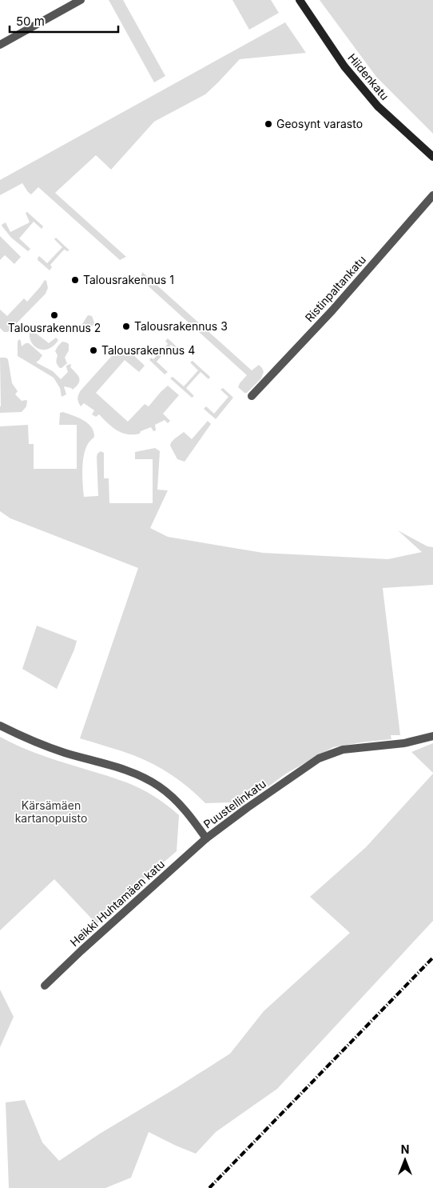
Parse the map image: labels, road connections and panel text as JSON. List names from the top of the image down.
{
  "streets": {
    "street": [
      "Hiidenkatu",
      "Ristinpaltankatu",
      "Puustellinkatu",
      "Heikki Huhtamäen katu"
    ]
  },
  "crossings": [
    ["Puustellinkatu", "Heikki Huhtamäen katu"]
  ],
  "parks": ["Kärsämäen kartanopuisto"],
  "places": [
    "Geosynt varasto",
    "Talousrakennus 1",
    "Talousrakennus 2",
    "Talousrakennus 3",
    "Talousrakennus 4"
  ],
  "scale_bar": "50 m",
  "north": "top"
}
